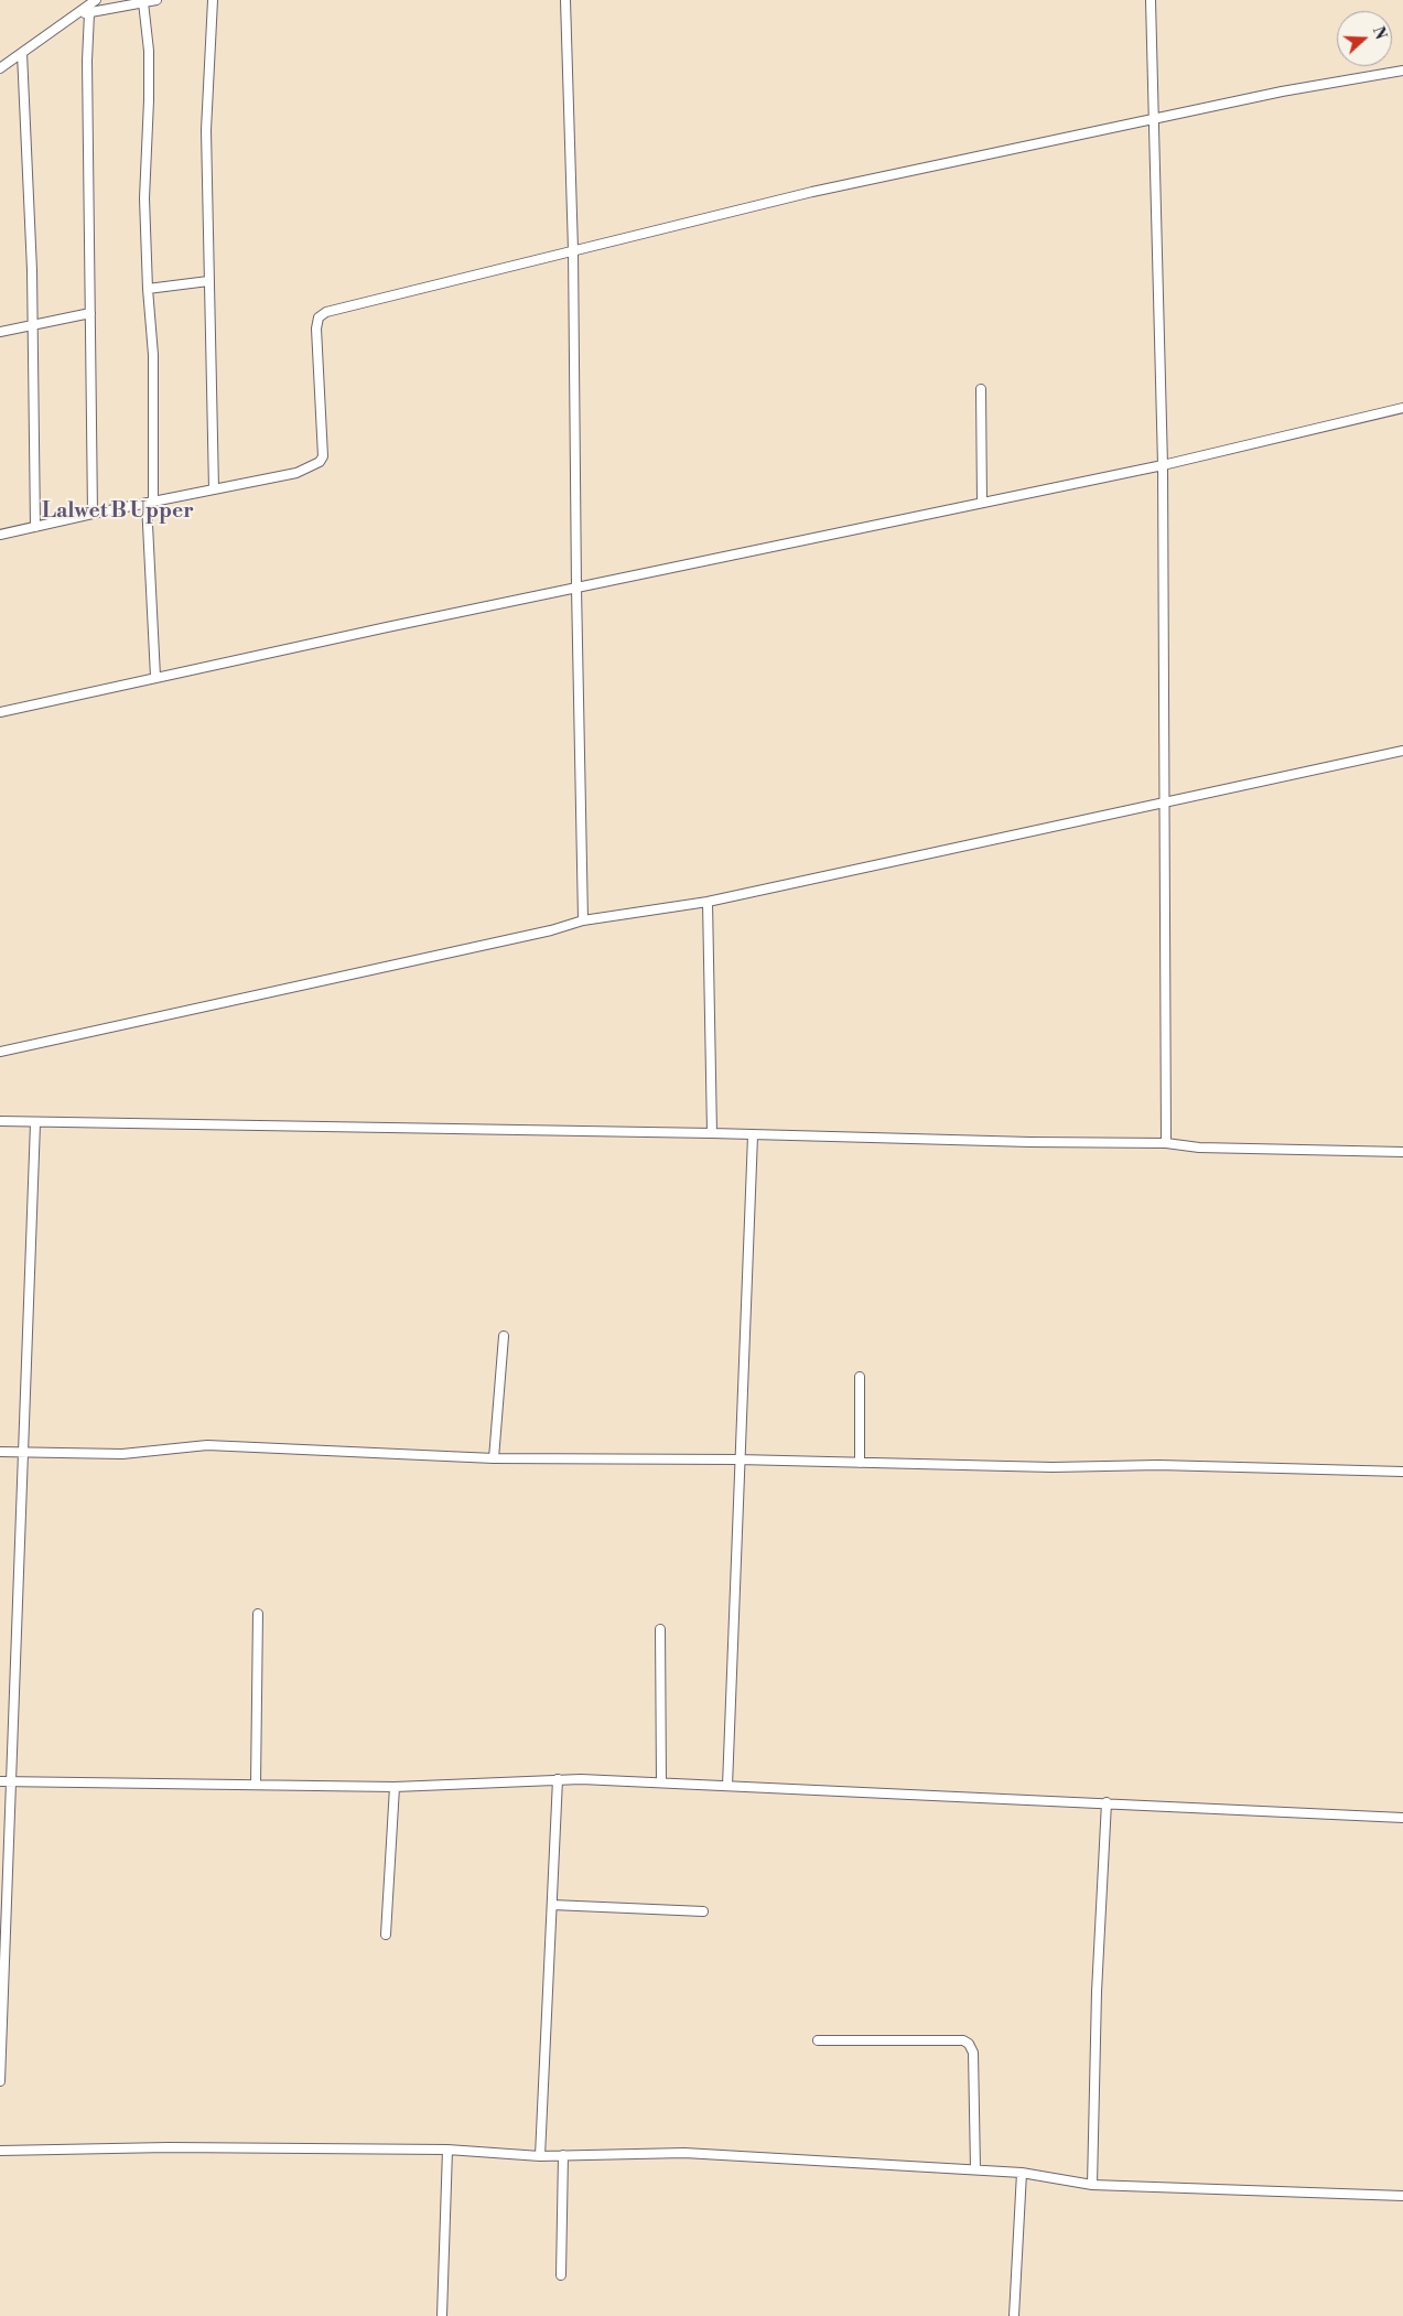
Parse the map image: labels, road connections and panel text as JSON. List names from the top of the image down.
{
  "districts": ["Lalwet B Upper"],
  "north": "right"
}
